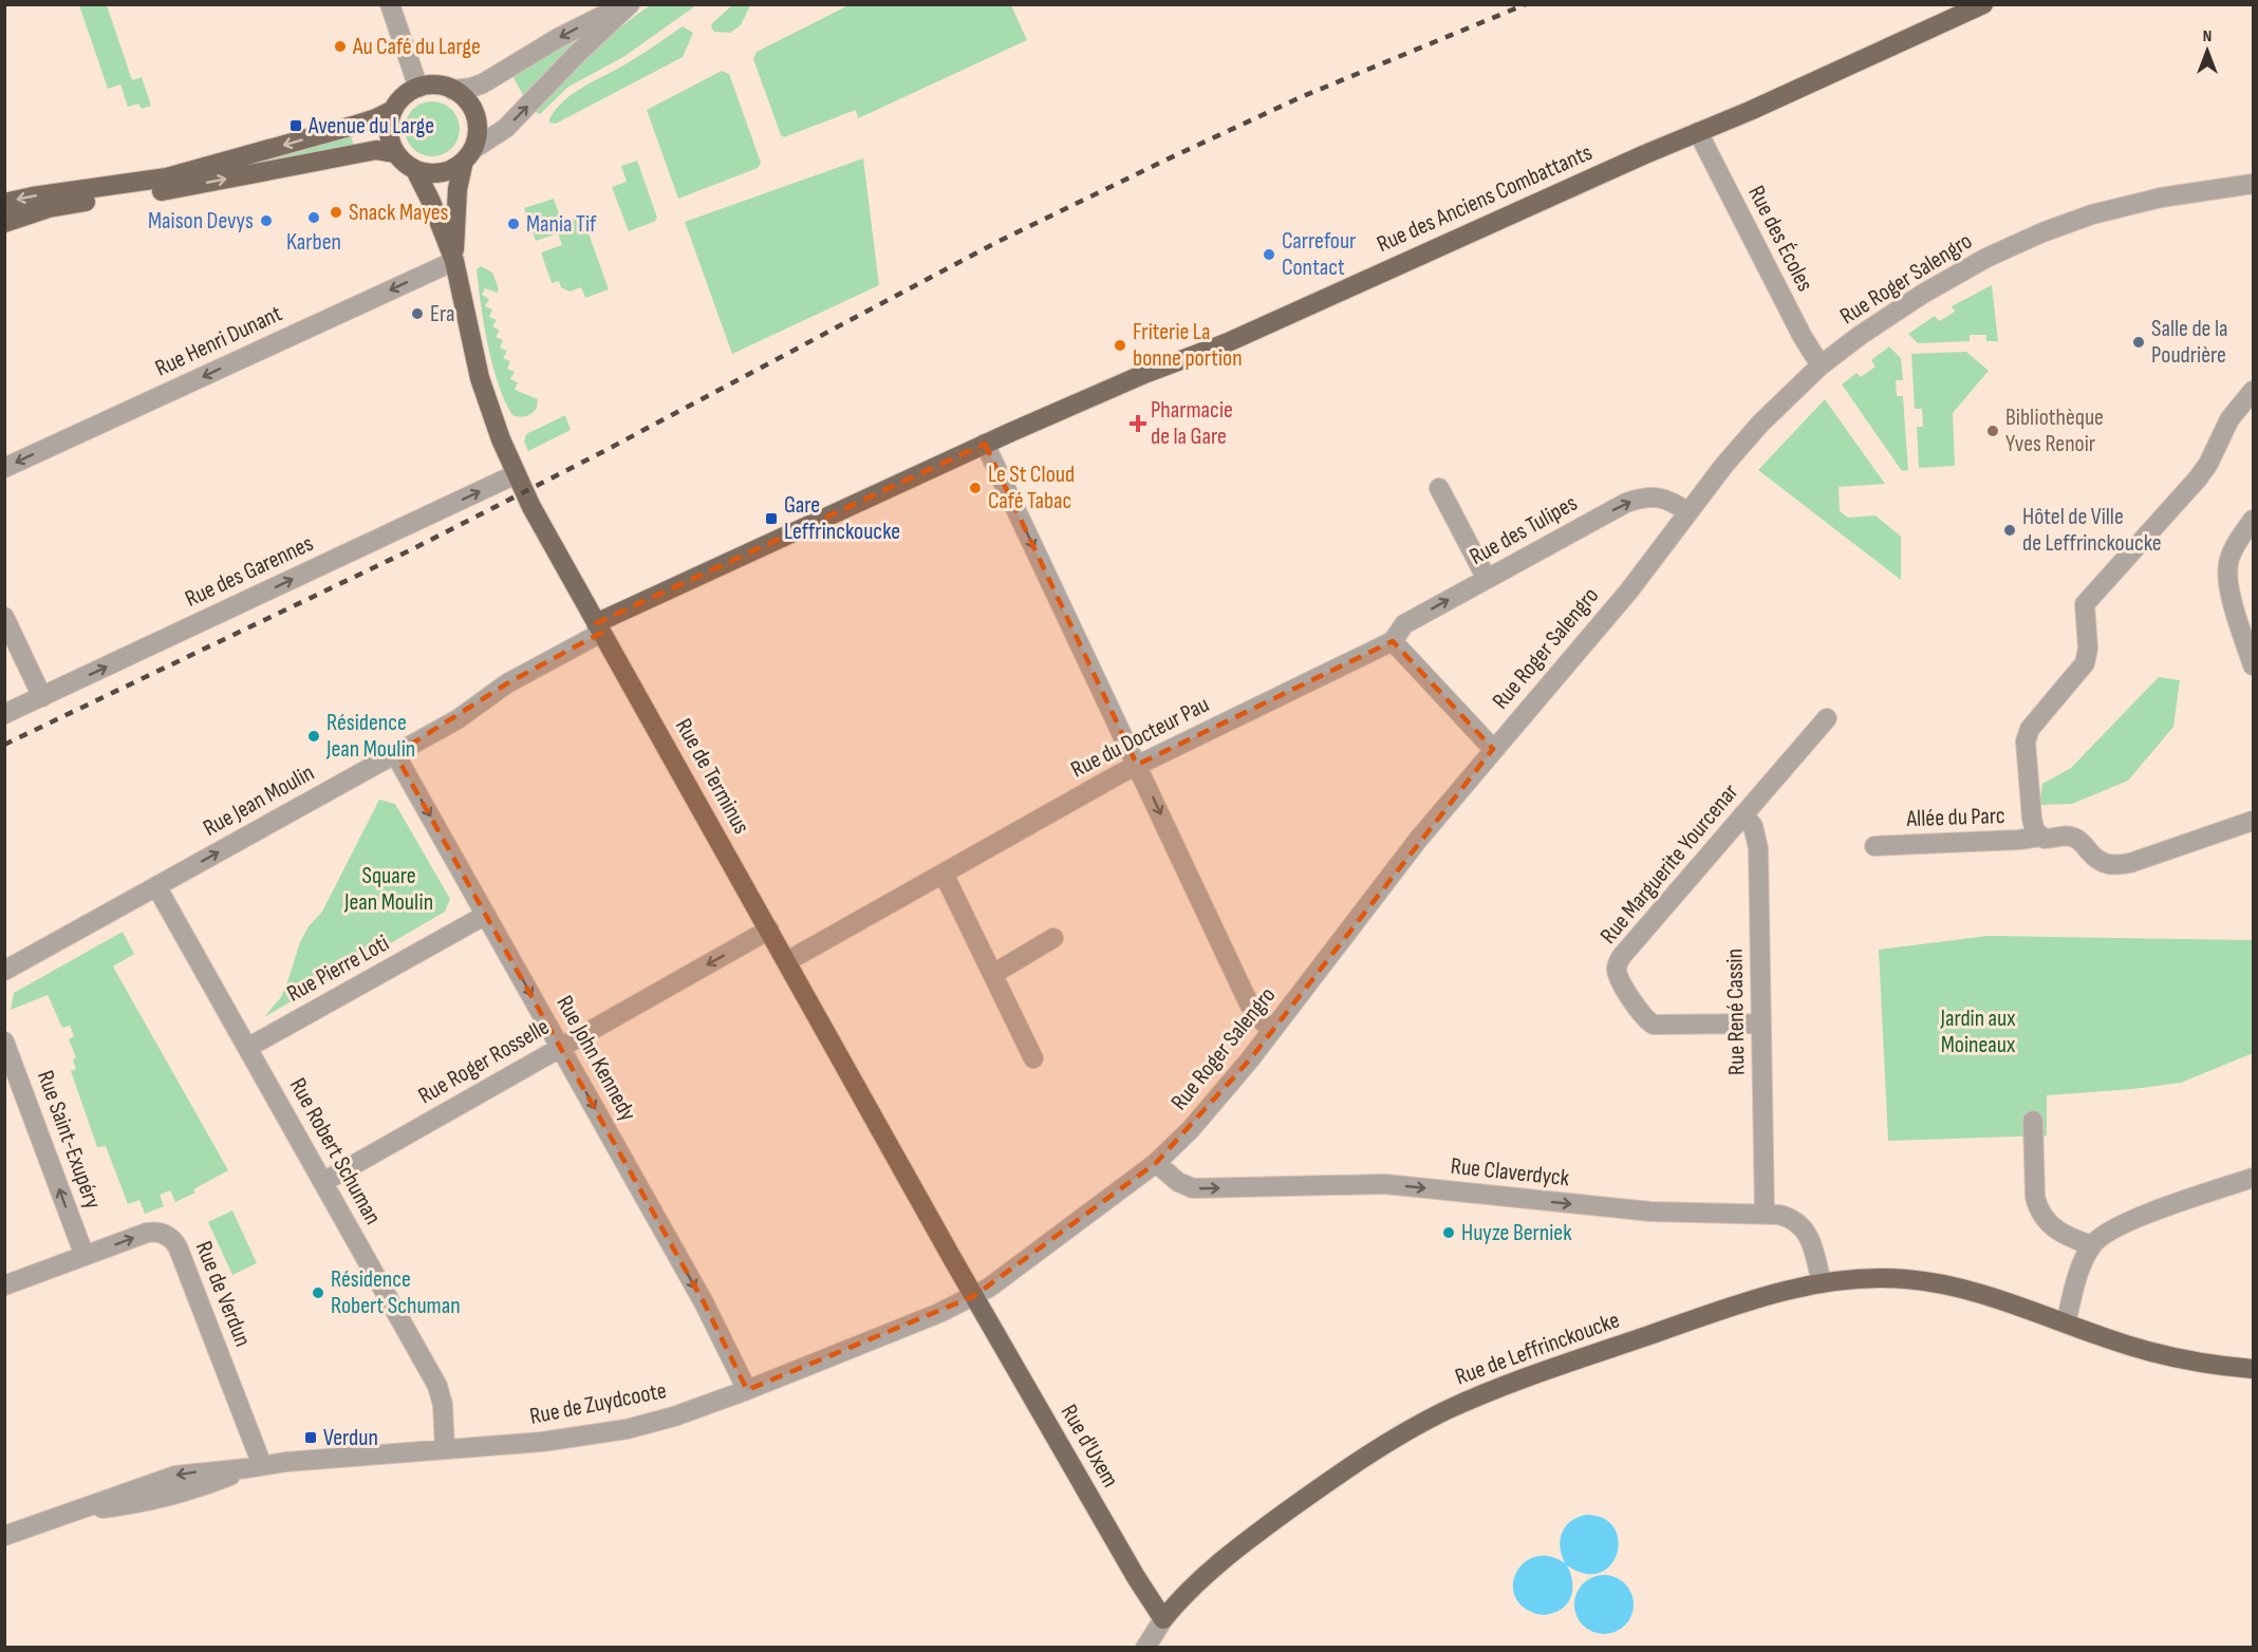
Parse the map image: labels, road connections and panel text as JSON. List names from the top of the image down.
{
  "streets": {
    "main road": [
      "Rue des Anciens Combattants",
      "Rue de Terminus",
      "Rue de Leffrinckoucke",
      "Rue d'Uxem"
    ],
    "street": [
      "Rue des Écoles",
      "Rue Roger Salengro",
      "Rue Henri Dunant",
      "Rue des Tulipes",
      "Rue des Garennes",
      "Rue du Docteur Pau",
      "Rue Jean Moulin",
      "Allée du Parc",
      "Rue Marguerite Yourcenar",
      "Rue Pierre Loti",
      "Rue René Cassin",
      "Rue John Kennedy",
      "Rue Roger Rosselle",
      "Rue Saint-Exupéry",
      "Rue Robert Schuman",
      "Rue Claverdyck",
      "Rue de Verdun",
      "Rue de Zuydcoote"
    ]
  },
  "crossings": [
    ["Rue des Anciens Combattants", "Rue des Écoles"],
    ["Rue des Anciens Combattants", "Rue de Terminus"],
    ["Rue des Anciens Combattants", "Rue Jean Moulin"],
    ["Rue des Écoles", "Rue Roger Salengro"],
    ["Rue Roger Salengro", "Rue des Tulipes"],
    ["Rue Roger Salengro", "Rue de Terminus"],
    ["Rue Roger Salengro", "Rue Claverdyck"],
    ["Rue Roger Salengro", "Rue de Zuydcoote"],
    ["Rue Roger Salengro", "Rue d'Uxem"],
    ["Rue Henri Dunant", "Rue de Terminus"],
    ["Rue des Tulipes", "Rue du Docteur Pau"],
    ["Rue des Garennes", "Rue de Terminus"],
    ["Rue du Docteur Pau", "Rue de Terminus"],
    ["Rue de Terminus", "Rue Jean Moulin"],
    ["Rue de Terminus", "Rue Roger Rosselle"],
    ["Rue de Terminus", "Rue de Zuydcoote"],
    ["Rue de Terminus", "Rue d'Uxem"],
    ["Rue Jean Moulin", "Rue John Kennedy"],
    ["Rue Jean Moulin", "Rue Robert Schuman"],
    ["Rue Marguerite Yourcenar", "Rue René Cassin"],
    ["Rue Pierre Loti", "Rue John Kennedy"],
    ["Rue Pierre Loti", "Rue Robert Schuman"],
    ["Rue René Cassin", "Rue Claverdyck"],
    ["Rue John Kennedy", "Rue Roger Rosselle"],
    ["Rue John Kennedy", "Rue de Zuydcoote"],
    ["Rue Roger Rosselle", "Rue Robert Schuman"],
    ["Rue Saint-Exupéry", "Rue de Verdun"],
    ["Rue Robert Schuman", "Rue de Zuydcoote"],
    ["Rue Claverdyck", "Rue de Leffrinckoucke"],
    ["Rue de Verdun", "Rue de Zuydcoote"],
    ["Rue de Leffrinckoucke", "Rue d'Uxem"],
    ["Rue de Zuydcoote", "Rue d'Uxem"]
  ],
  "one_way": [
    "Rue Henri Dunant",
    "Rue des Tulipes",
    "Rue des Garennes",
    "Rue Jean Moulin",
    "Rue John Kennedy",
    "Rue Roger Rosselle",
    "Rue Saint-Exupéry",
    "Rue Claverdyck",
    "Rue de Verdun"
  ],
  "parks": ["Square Jean Moulin", "Jardin aux Moineaux"],
  "places": {
    "other": [
      "Au Café du Large",
      "Snack Mayes",
      "Karben",
      "Maison Devys",
      "Mania Tif",
      "Carrefour Contact",
      "Era",
      "Salle de la Poudrière",
      "Friterie La bonne portion",
      "Bibliothèque Yves Renoir",
      "Le St Cloud Café Tabac",
      "Hôtel de Ville de Leffrinckoucke",
      "Résidence Jean Moulin",
      "Huyze Berniek",
      "Résidence Robert Schuman"
    ],
    "transit": ["Avenue du Large", "Gare Leffrinckoucke", "Verdun"],
    "health": ["Pharmacie de la Gare"]
  },
  "north": "top"
}
